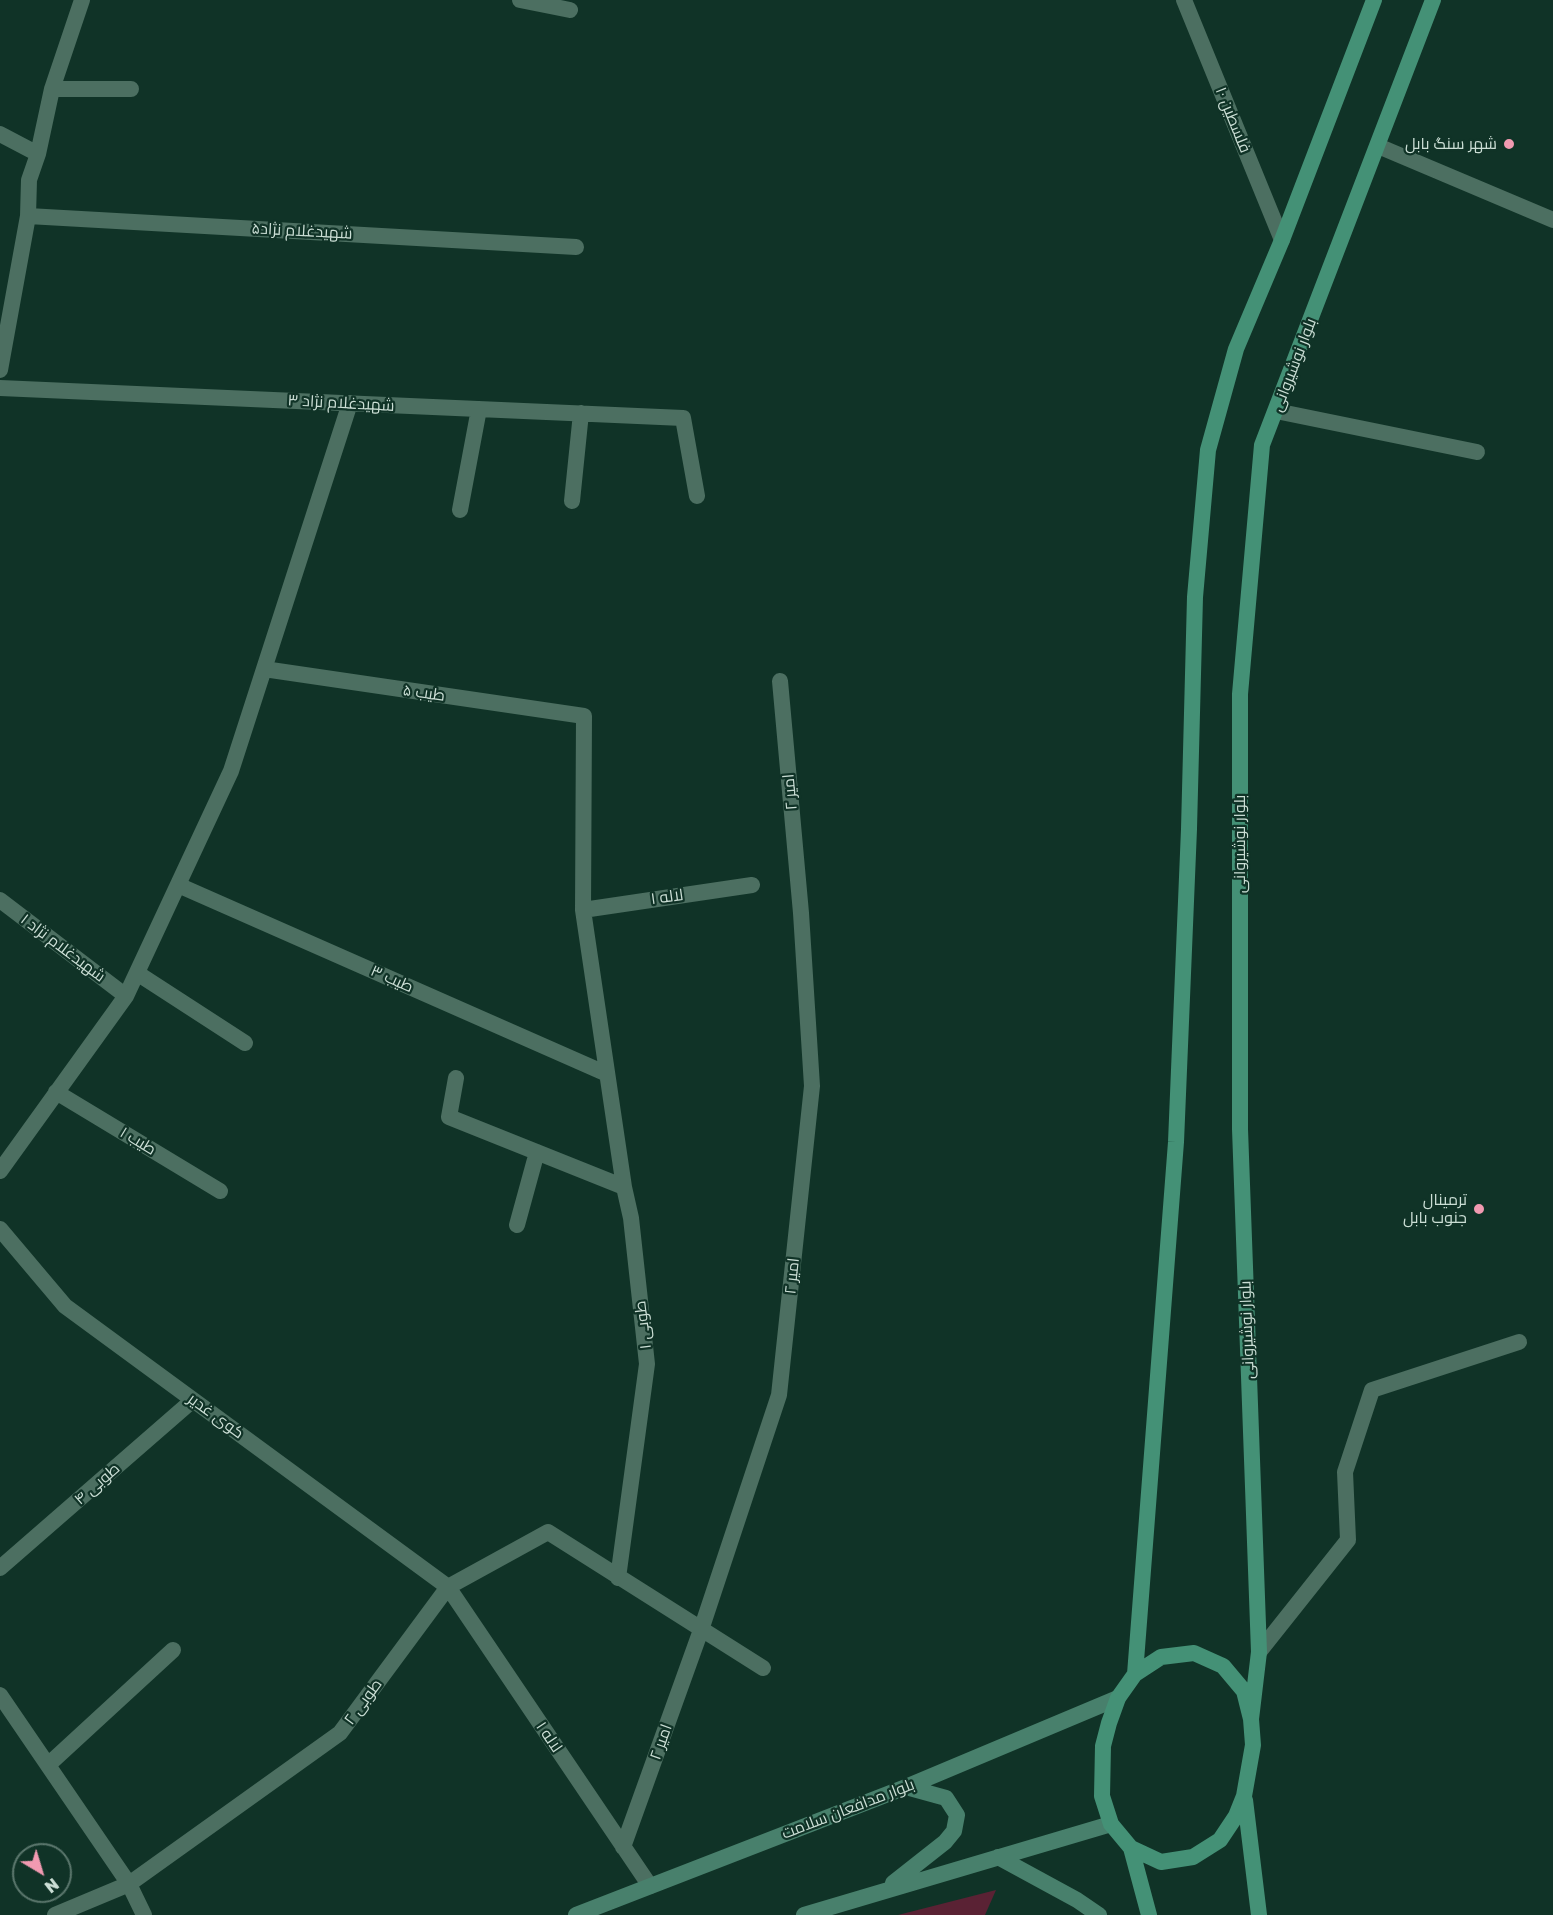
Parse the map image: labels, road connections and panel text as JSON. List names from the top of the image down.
{
  "streets": {
    "main road": ["بلوار نوشیروانی", "بلوار مدافعان سلامت"],
    "street": [
      "فلسطین ۱۰",
      "شهیدغلام نژاد۵",
      "شهیدغلام نژاد ۳",
      "طیب ۵",
      "امیر ۲",
      "لاله ۱",
      "شهیدغلام نژاد ۱",
      "طیب ۳",
      "طیب ۱",
      "طوبی ۱",
      "کوی غدیر",
      "طوبی ۴",
      "طوبی ۲"
    ]
  },
  "crossings": [
    ["بلوار نوشیروانی", "بلوار مدافعان سلامت"],
    ["طیب ۵", "طوبی ۱"],
    ["امیر ۲", "لاله ۱"],
    ["لاله ۱", "طوبی ۱"],
    ["لاله ۱", "کوی غدیر"],
    ["لاله ۱", "طوبی ۲"],
    ["لاله ۱", "بلوار مدافعان سلامت"],
    ["طیب ۳", "طوبی ۱"],
    ["طوبی ۱", "طوبی ۲"],
    ["کوی غدیر", "طوبی ۴"],
    ["کوی غدیر", "طوبی ۲"]
  ],
  "places": ["شهر سنگ بابل", "ترمینال جنوب بابل"],
  "north": "bottom right"
}
